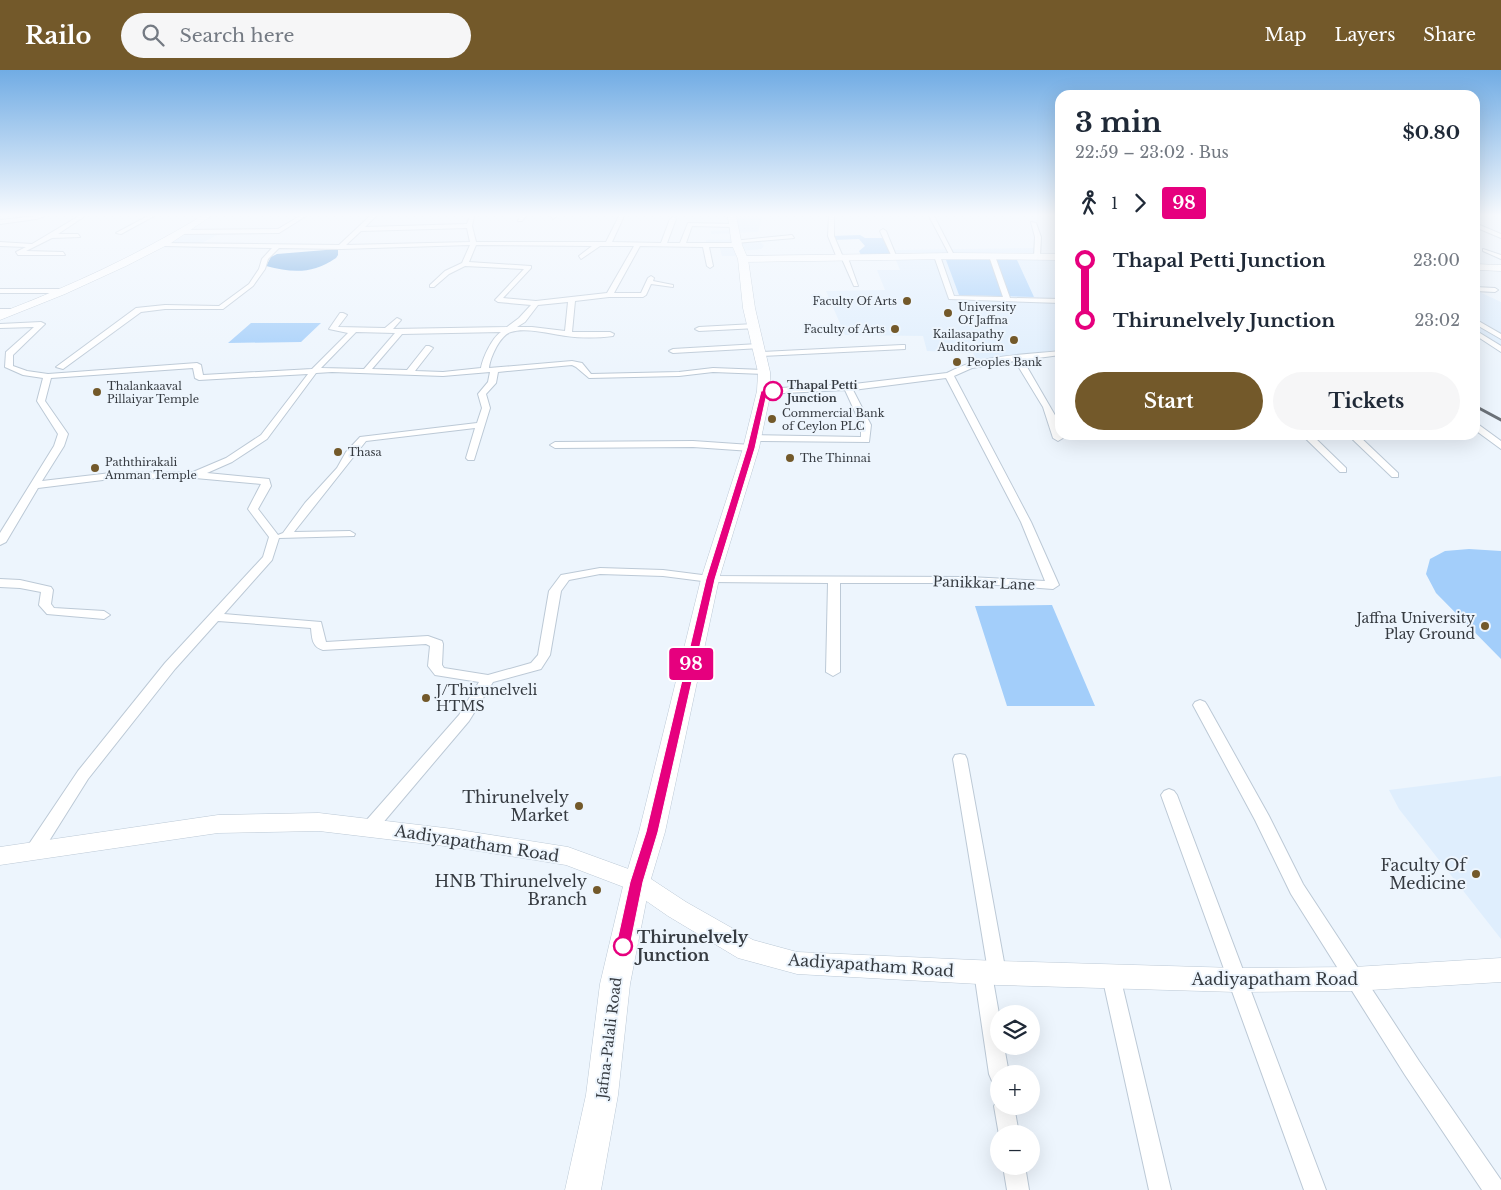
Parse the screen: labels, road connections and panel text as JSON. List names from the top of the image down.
{
  "streets": {
    "main road": ["Jafna-Palali Road"],
    "street": ["Panikkar Lane", "Aadiyapatham Road"]
  },
  "crossings": [
    ["Panikkar Lane", "Jafna-Palali Road"],
    ["Aadiyapatham Road", "Jafna-Palali Road"]
  ],
  "places": [
    "Faculty Of Arts",
    "University Of Jaffna",
    "Faculty of Arts",
    "Kailasapathy Auditorium",
    "Peoples Bank",
    "Thapal Petti Junction",
    "Thalankaaval Pillaiyar Temple",
    "Commercial Bank of Ceylon PLC",
    "Thasa",
    "The Thinnai",
    "Paththirakali Amman Temple",
    "Jaffna University Play Ground",
    "J/Thirunelveli HTMS",
    "Thirunelvely Market",
    "Faculty Of Medicine",
    "HNB Thirunelvely Branch",
    "Thirunelvely Junction"
  ],
  "lines": ["bus line 98"],
  "page": {
    "header": "Railo",
    "search": "Search here",
    "nav": ["Map", "Layers", "Share"],
    "on_map": "98",
    "heading": ["3 min", "22:59 – 23:02 · Bus", "$0.80"],
    "legs": ["1", "98"],
    "list": [
      {
        "name": "Thapal Petti Junction",
        "value": "23:00"
      },
      {
        "name": "Thirunelvely Junction",
        "value": "23:02"
      }
    ],
    "buttons": ["Start", "Tickets"],
    "map_buttons": ["+", "−"]
  }
}
